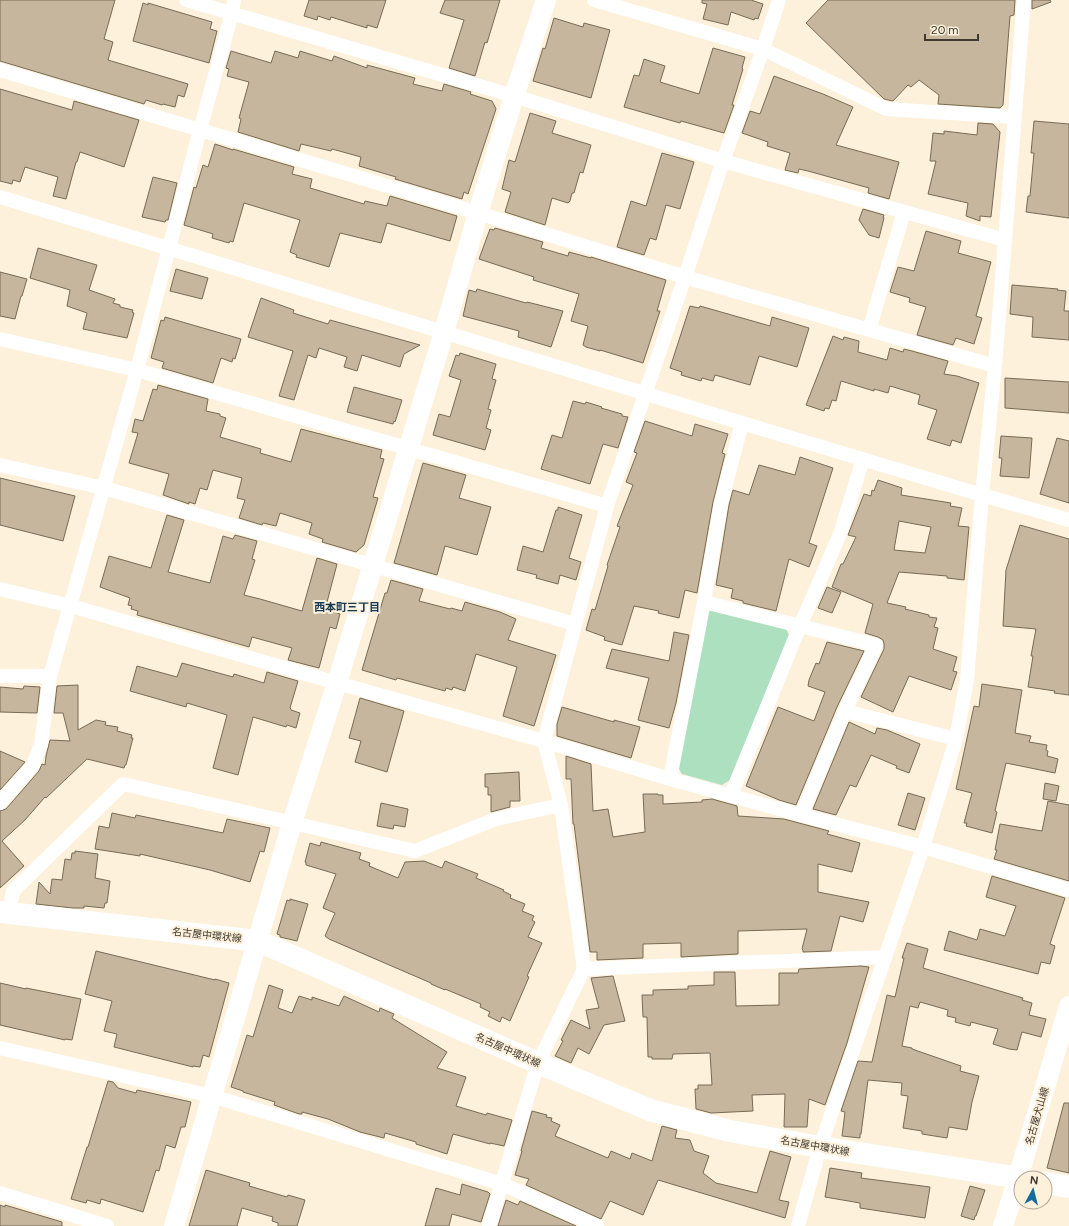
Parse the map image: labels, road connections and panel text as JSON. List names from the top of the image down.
{
  "streets": {
    "main road": ["名古屋中環状線"],
    "street": ["名古屋犬山線"]
  },
  "districts": ["西本町三丁目"],
  "scale_bar": "20 m",
  "north": "top"
}
